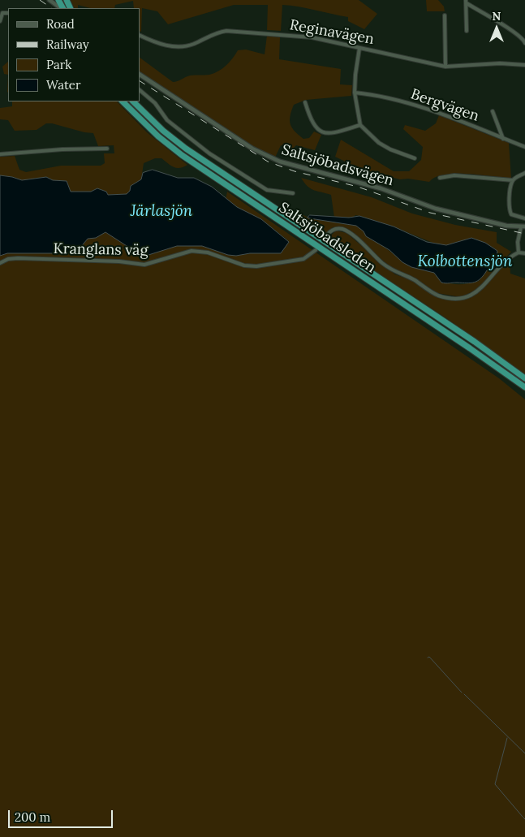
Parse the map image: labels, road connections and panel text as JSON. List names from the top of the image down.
{
  "streets": {
    "highway": ["Saltsjöbadsleden"],
    "street": [
      "Reginavägen",
      "Bergvägen",
      "Saltsjöbadsvägen",
      "Kranglans väg"
    ]
  },
  "water": ["Järlasjön", "Kolbottensjön"],
  "legend": [
    "Road",
    "Railway",
    "Park",
    "Water"
  ],
  "scale_bar": "200 m",
  "north": "top"
}
